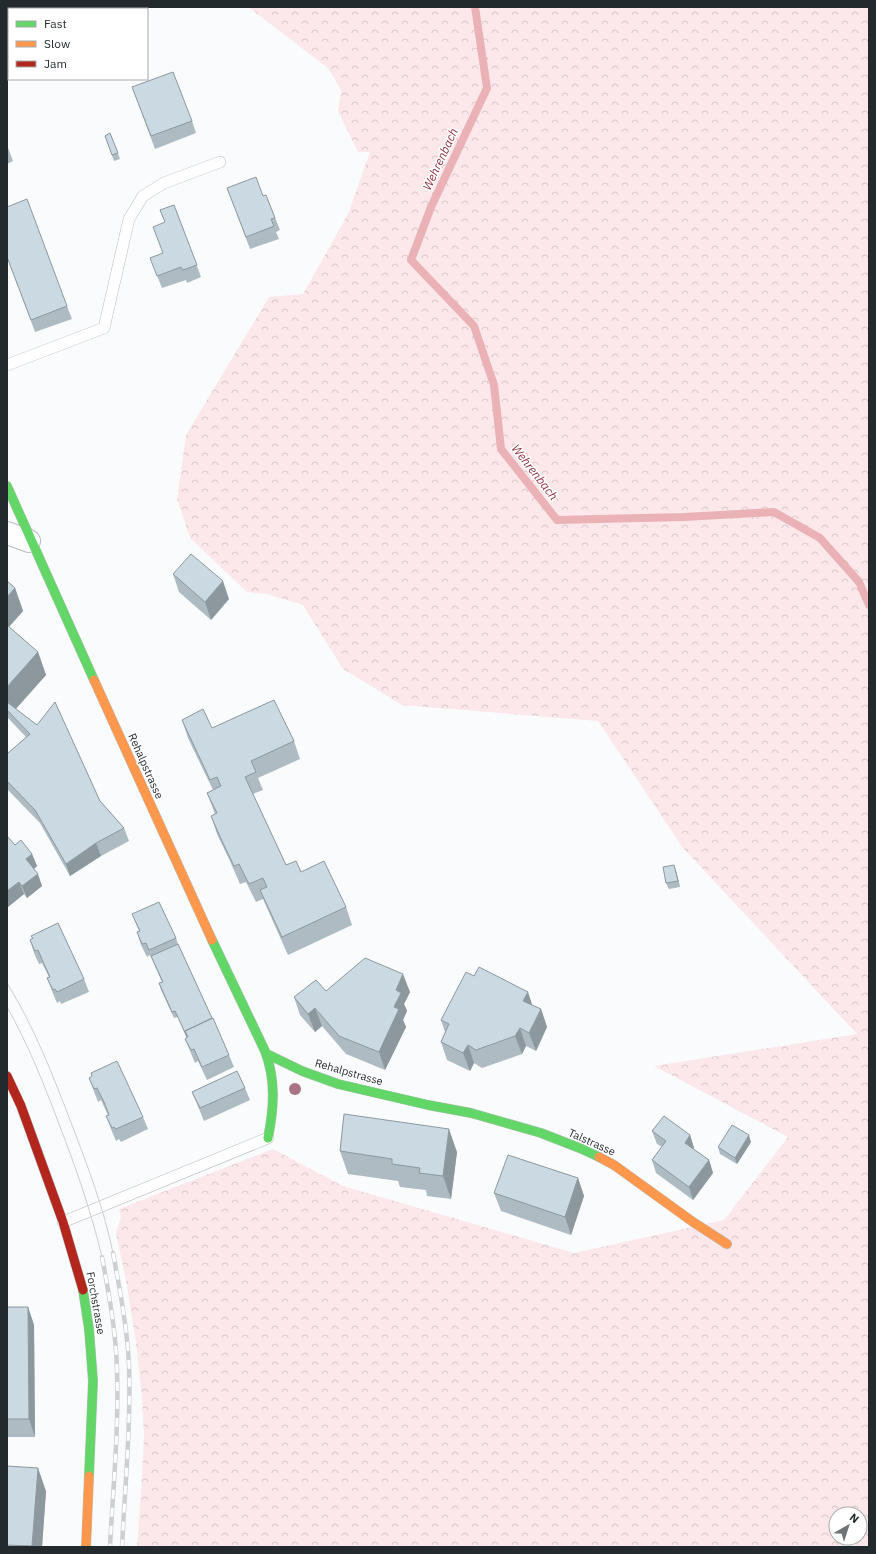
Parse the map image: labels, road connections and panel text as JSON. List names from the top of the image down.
{
  "streets": {
    "street": ["Rehalpstrasse", "Talstrasse", "Forchstrasse"]
  },
  "crossings": [
    ["Rehalpstrasse", "Talstrasse"]
  ],
  "water": ["Wehrenbach"],
  "legend": ["Fast", "Slow", "Jam"],
  "north": "top right"
}
